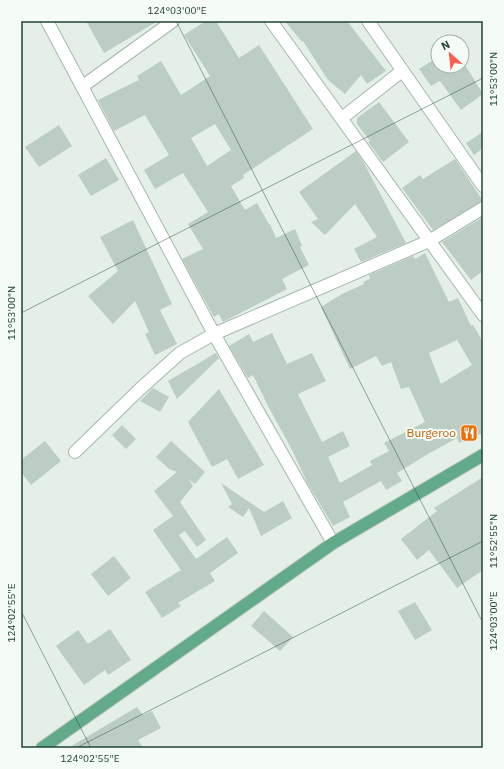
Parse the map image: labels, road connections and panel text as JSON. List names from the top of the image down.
{
  "places": {
    "restaurant": ["Burgeroo"]
  },
  "north": "top left",
  "coordinates": [
    "124°03'00\"E",
    "11°53'00\"N",
    "11°52'55\"N",
    "124°02'55\"E"
  ]
}
